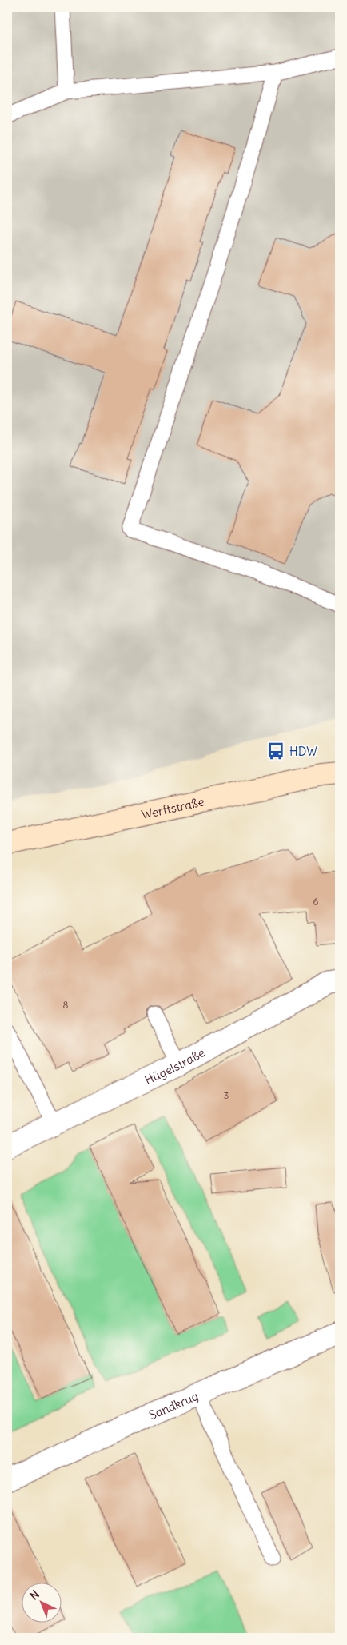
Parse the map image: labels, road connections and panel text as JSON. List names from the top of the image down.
{
  "streets": {
    "main road": ["Werftstraße"],
    "street": ["Hügelstraße", "Sandkrug"]
  },
  "places": {
    "bus stop": ["HDW"]
  },
  "house_numbers": ["6", "8", "3"],
  "north": "top left"
}
